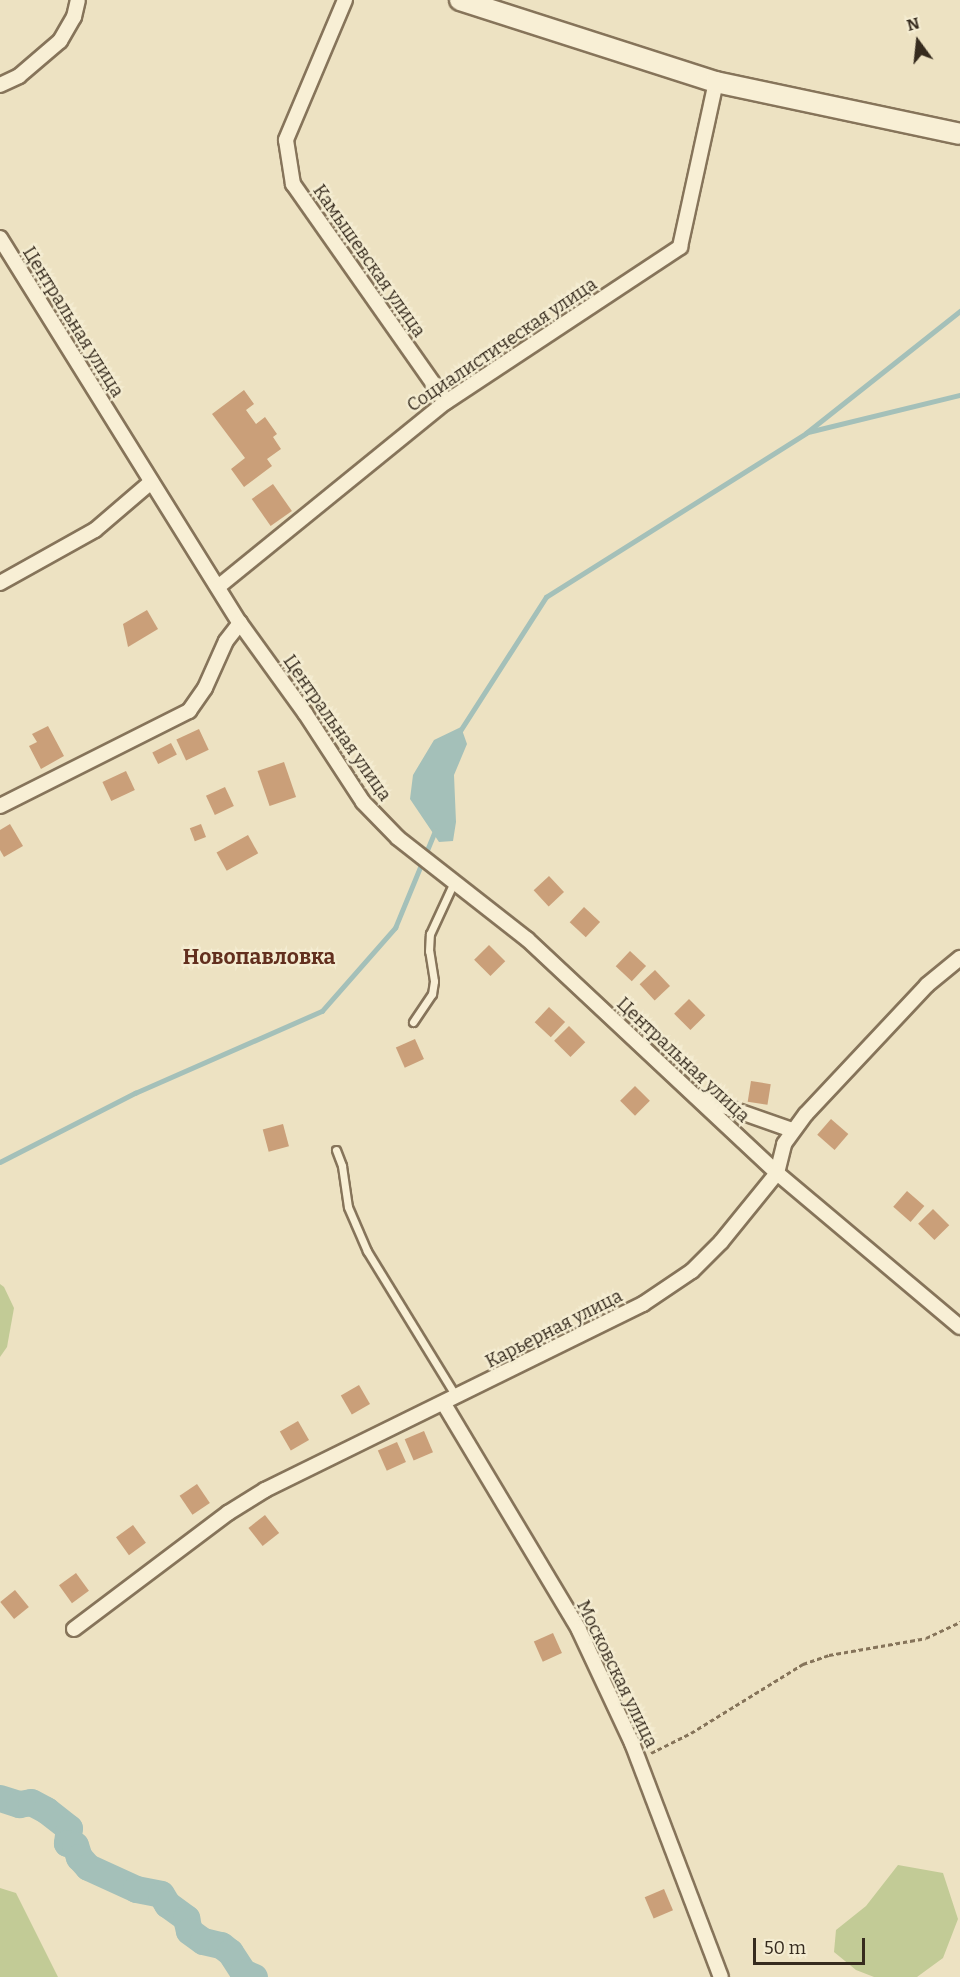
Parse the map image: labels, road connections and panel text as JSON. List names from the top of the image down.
{
  "streets": {
    "street": [
      "Камышевская улица",
      "Центральная улица",
      "Социалистическая улица",
      "Карьерная улица",
      "Московская улица"
    ]
  },
  "crossings": [
    ["Камышевская улица", "Социалистическая улица"],
    ["Центральная улица", "Социалистическая улица"],
    ["Центральная улица", "Карьерная улица"],
    ["Карьерная улица", "Московская улица"]
  ],
  "districts": ["Новопавловка"],
  "scale_bar": "50 m",
  "north": "top"
}
